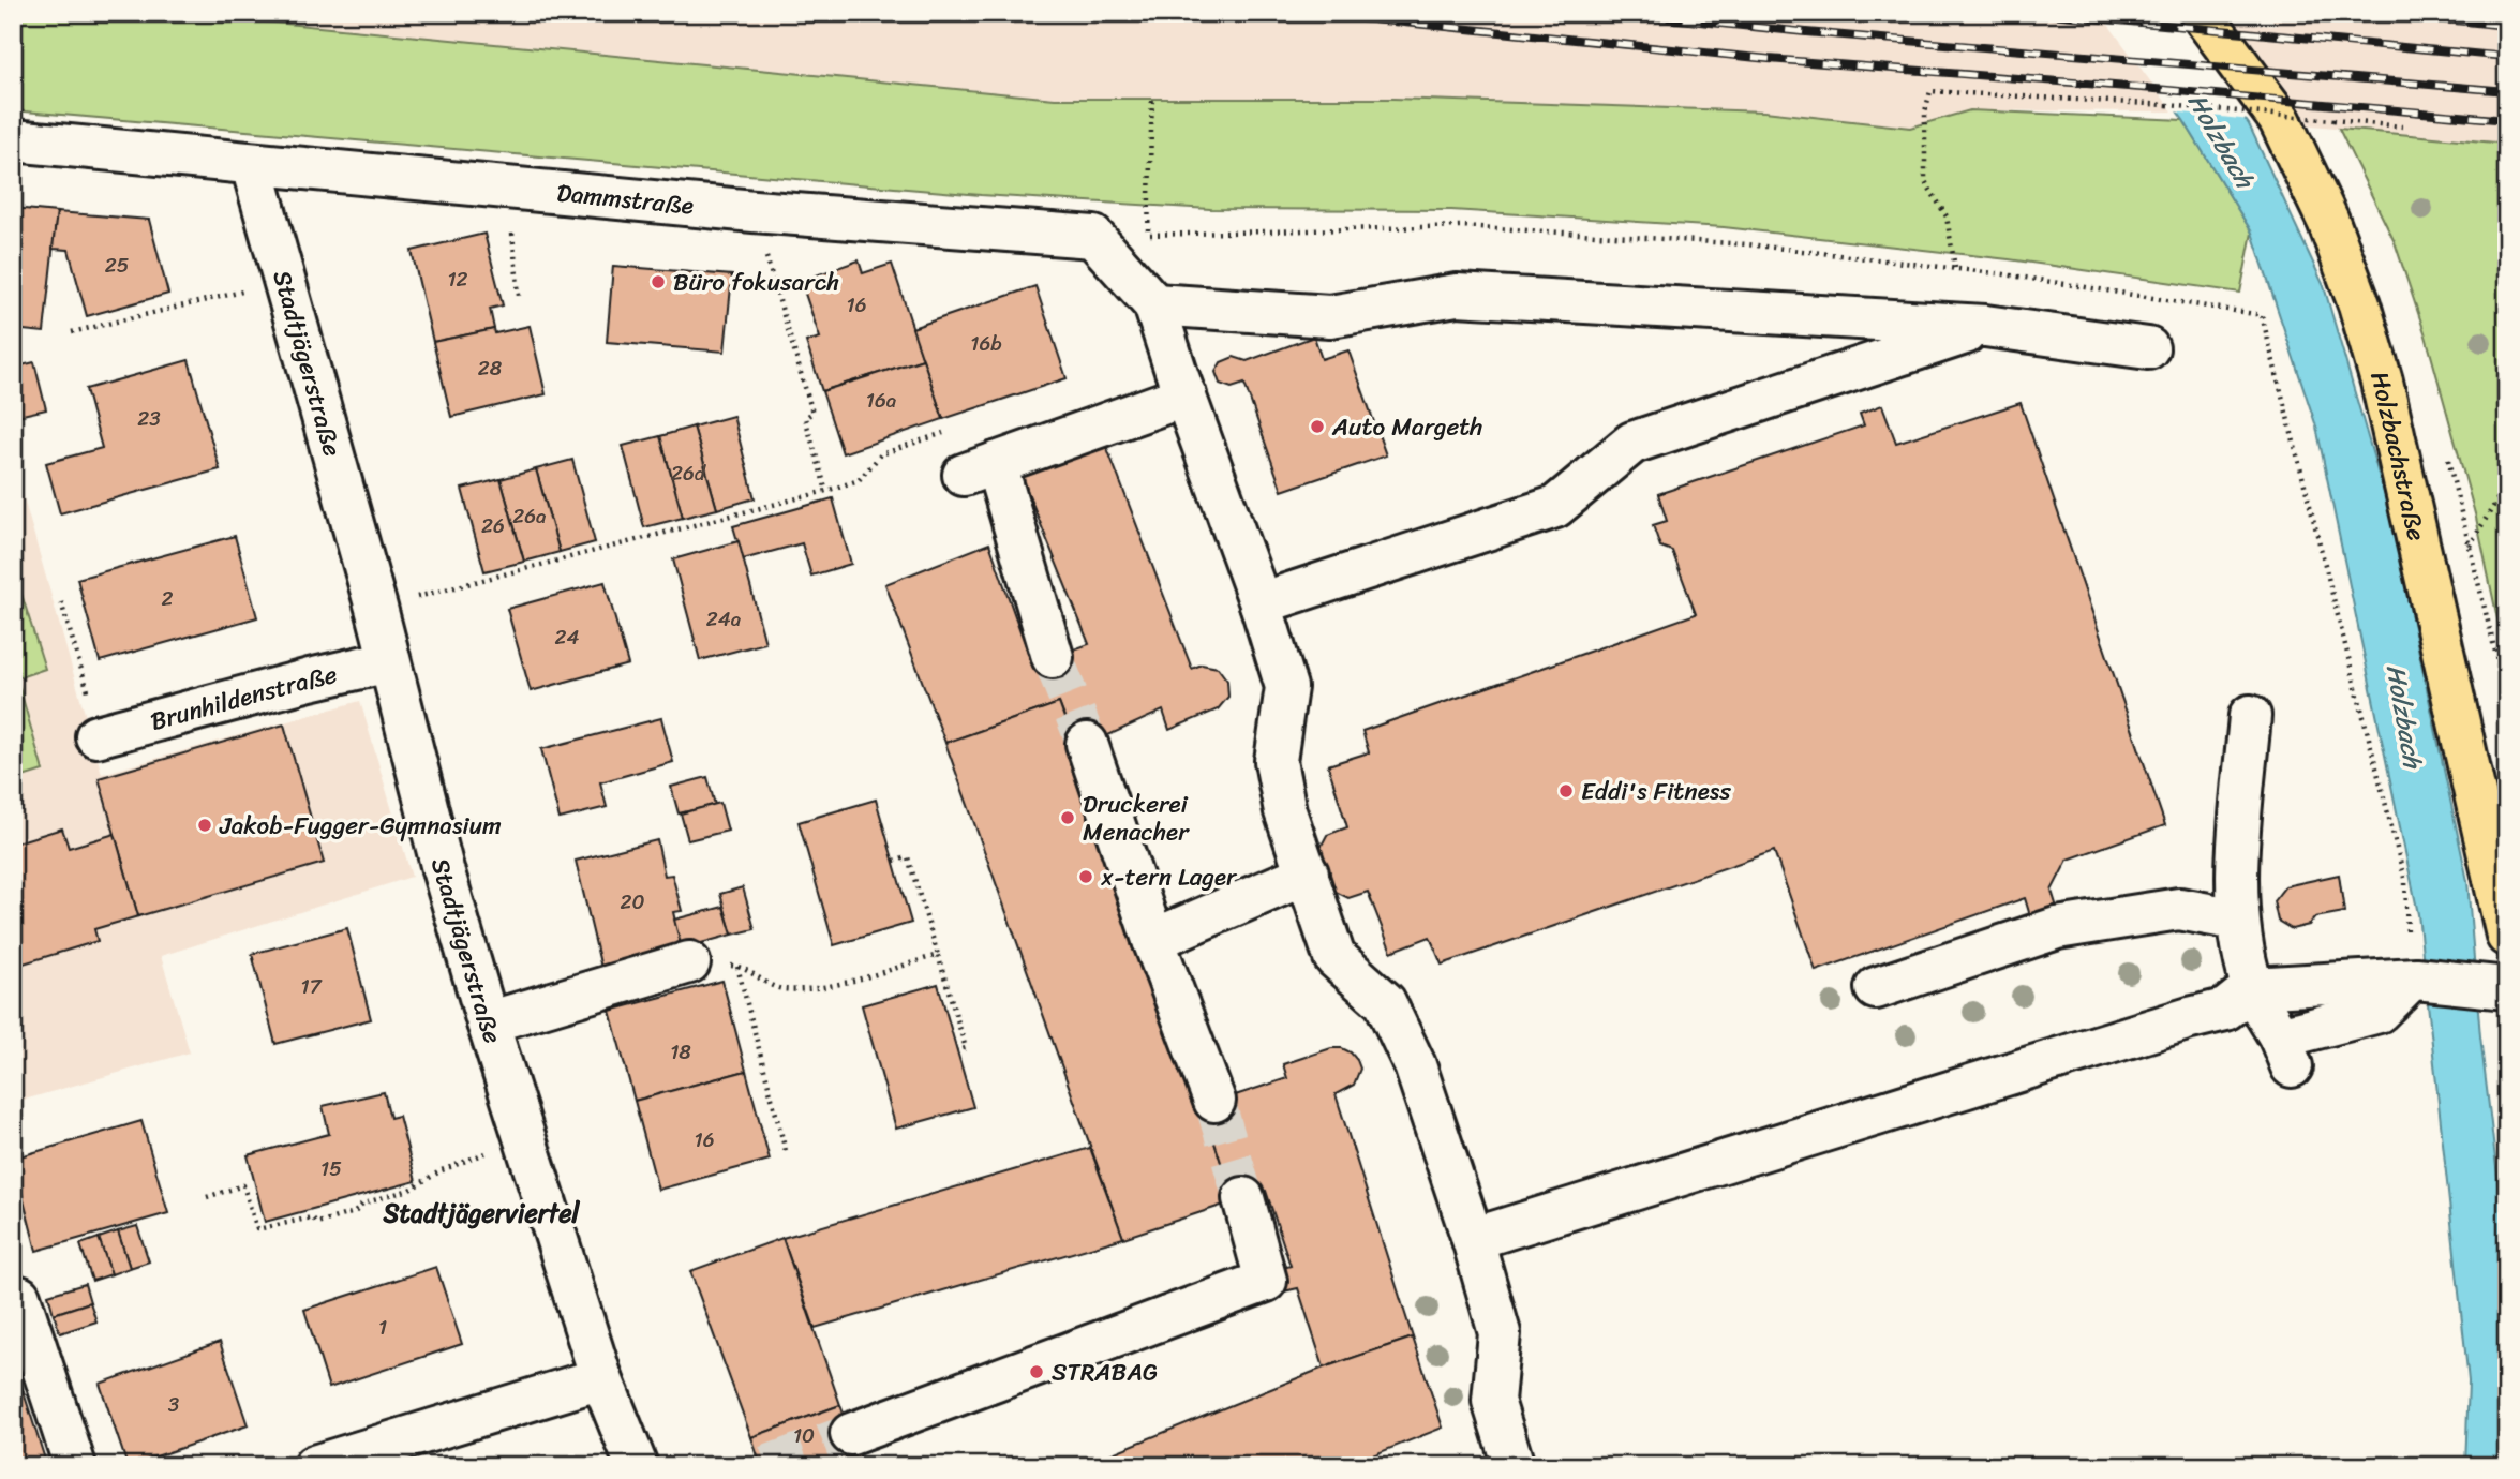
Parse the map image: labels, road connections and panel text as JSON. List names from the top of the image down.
{
  "streets": {
    "main road": ["Holzbachstraße"],
    "street": ["Dammstraße", "Stadtjägerstraße", "Brunhildenstraße"]
  },
  "crossings": [
    ["Dammstraße", "Stadtjägerstraße"],
    ["Stadtjägerstraße", "Brunhildenstraße"]
  ],
  "districts": ["Stadtjägerviertel"],
  "water": ["Holzbach"],
  "places": [
    "Büro fokusarch",
    "Auto Margeth",
    "Eddi's Fitness",
    "Druckerei Menacher",
    "Jakob-Fugger-Gymnasium",
    "x-tern Lager",
    "STRABAG"
  ],
  "house_numbers": [
    "25",
    "12",
    "16",
    "16b",
    "28",
    "16a",
    "23",
    "26d",
    "26a",
    "26",
    "2",
    "24a",
    "24",
    "20",
    "17",
    "18",
    "16",
    "15",
    "1",
    "3",
    "10"
  ]
}
